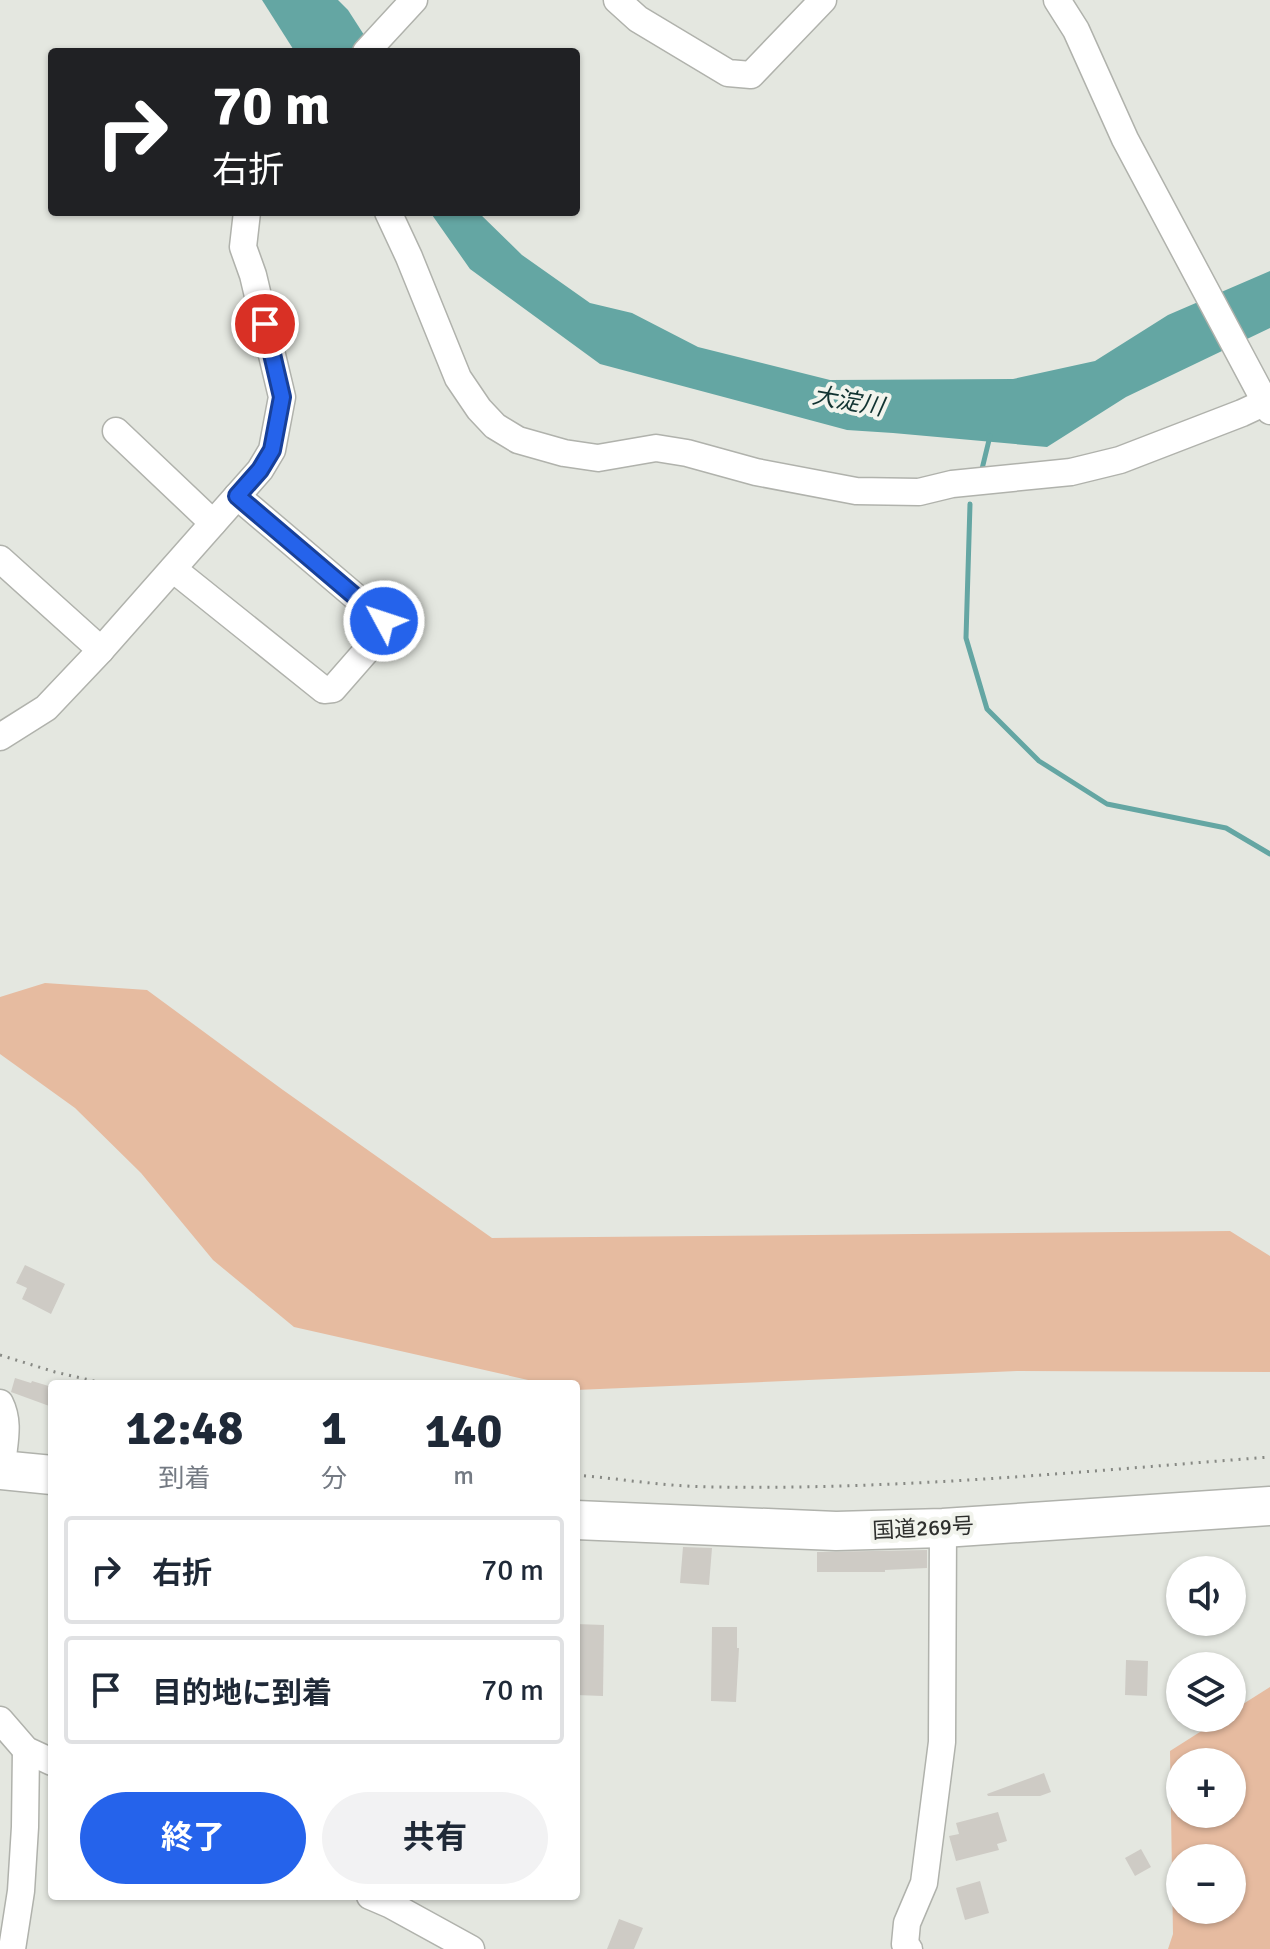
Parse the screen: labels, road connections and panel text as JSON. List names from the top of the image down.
{
  "streets": {
    "highway": ["国道269号"]
  },
  "water": ["大淀川"],
  "page": {
    "turn": ["70 m", "右折"],
    "eta": [
      "12:48",
      "到着",
      "1",
      "分",
      "140",
      "m"
    ],
    "list": [
      {
        "name": "右折",
        "value": "70 m"
      },
      {
        "name": "目的地に到着",
        "value": "70 m"
      }
    ],
    "map_buttons": ["+", "−"],
    "buttons": ["終了", "共有"]
  }
}
